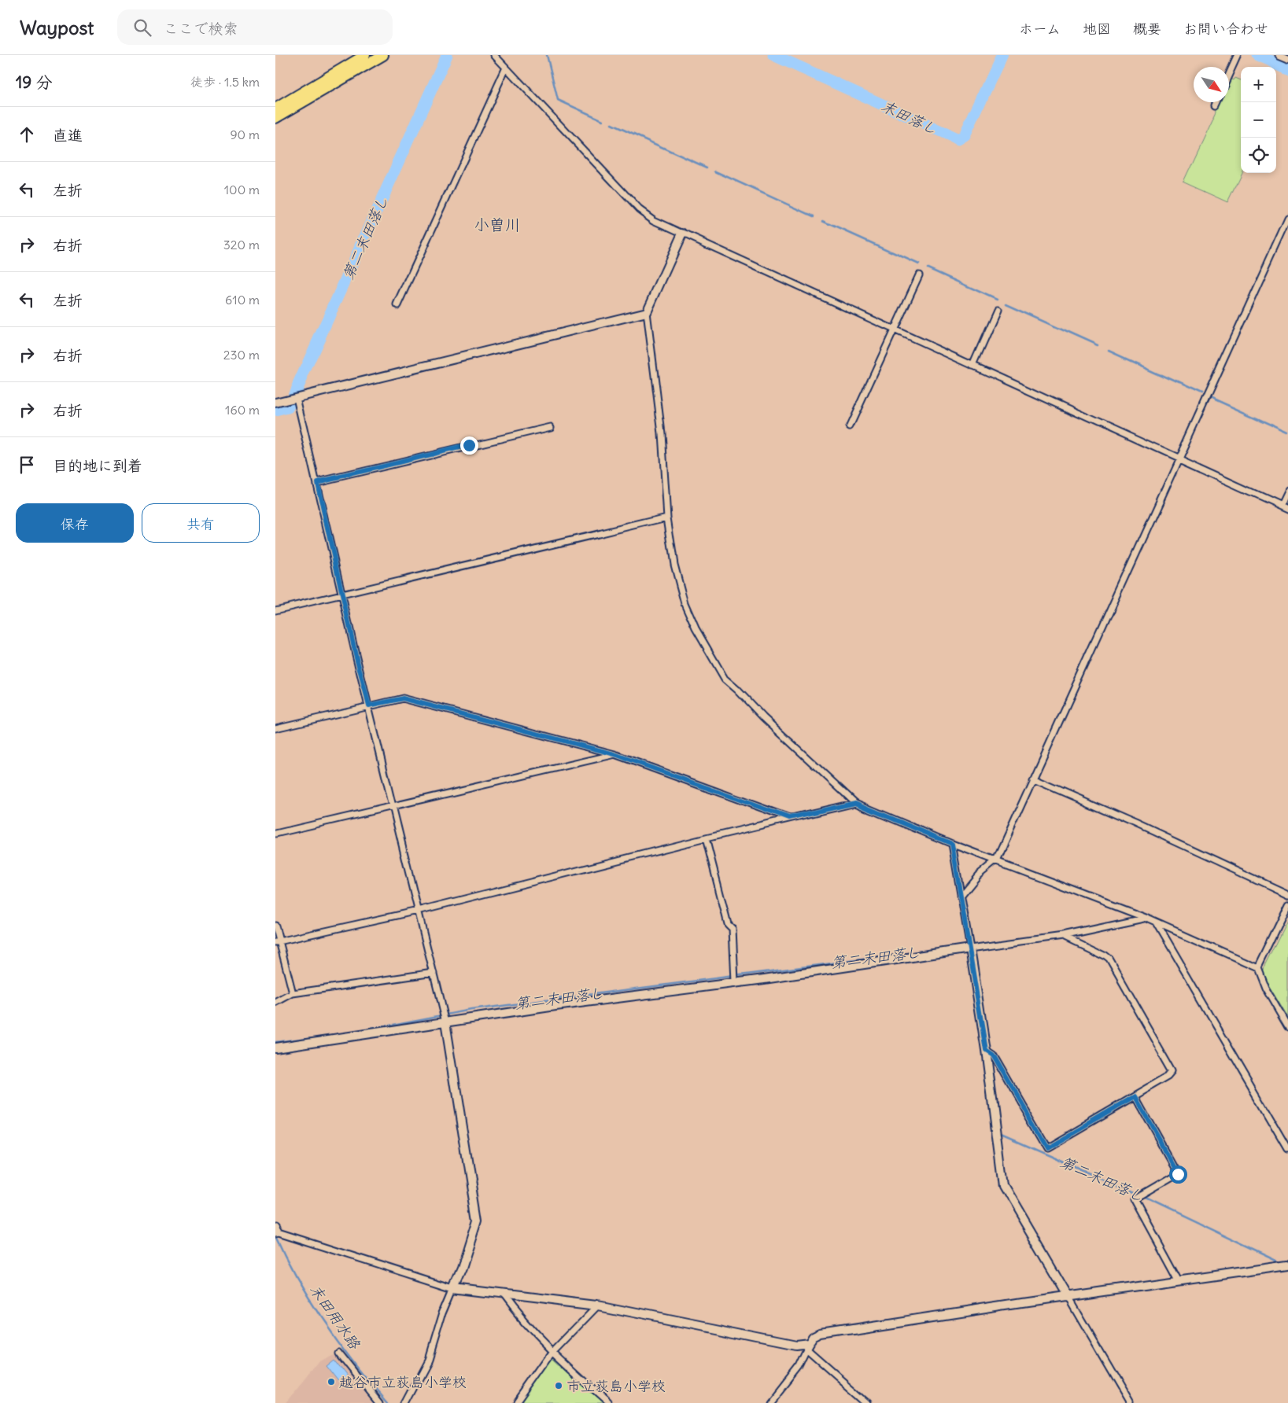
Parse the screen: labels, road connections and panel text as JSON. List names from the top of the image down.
{
  "districts": ["小曽川"],
  "water": ["末田落し", "第二末田落し", "末田用水路"],
  "places": ["越谷市立荻島小学校", "市立荻島小学校"],
  "north": "bottom right",
  "page": {
    "header": "Waypost",
    "search": "ここで検索",
    "nav": [
      "ホーム",
      "地図",
      "概要",
      "お問い合わせ"
    ],
    "heading": ["19 分", "徒歩 · 1.5 km"],
    "map_buttons": ["+", "−"],
    "list": [
      ["直進", "90 m"],
      ["左折", "100 m"],
      ["右折", "320 m"],
      ["左折", "610 m"],
      ["右折", "230 m"],
      ["右折", "160 m"],
      "目的地に到着"
    ],
    "buttons": ["保存", "共有"]
  }
}
